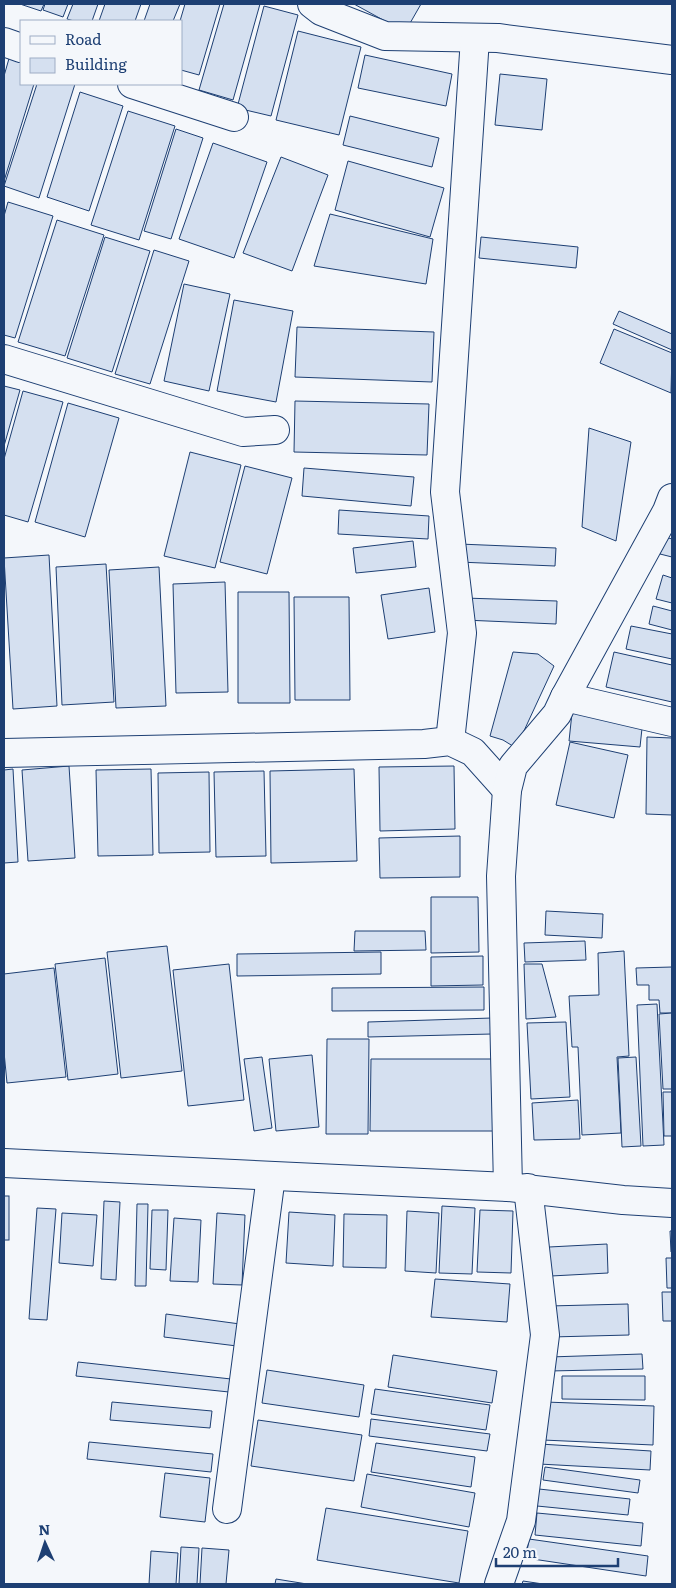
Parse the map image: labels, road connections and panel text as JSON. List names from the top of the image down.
{
  "legend": ["Road", "Building"],
  "scale_bar": "20 m",
  "north": "top"
}
